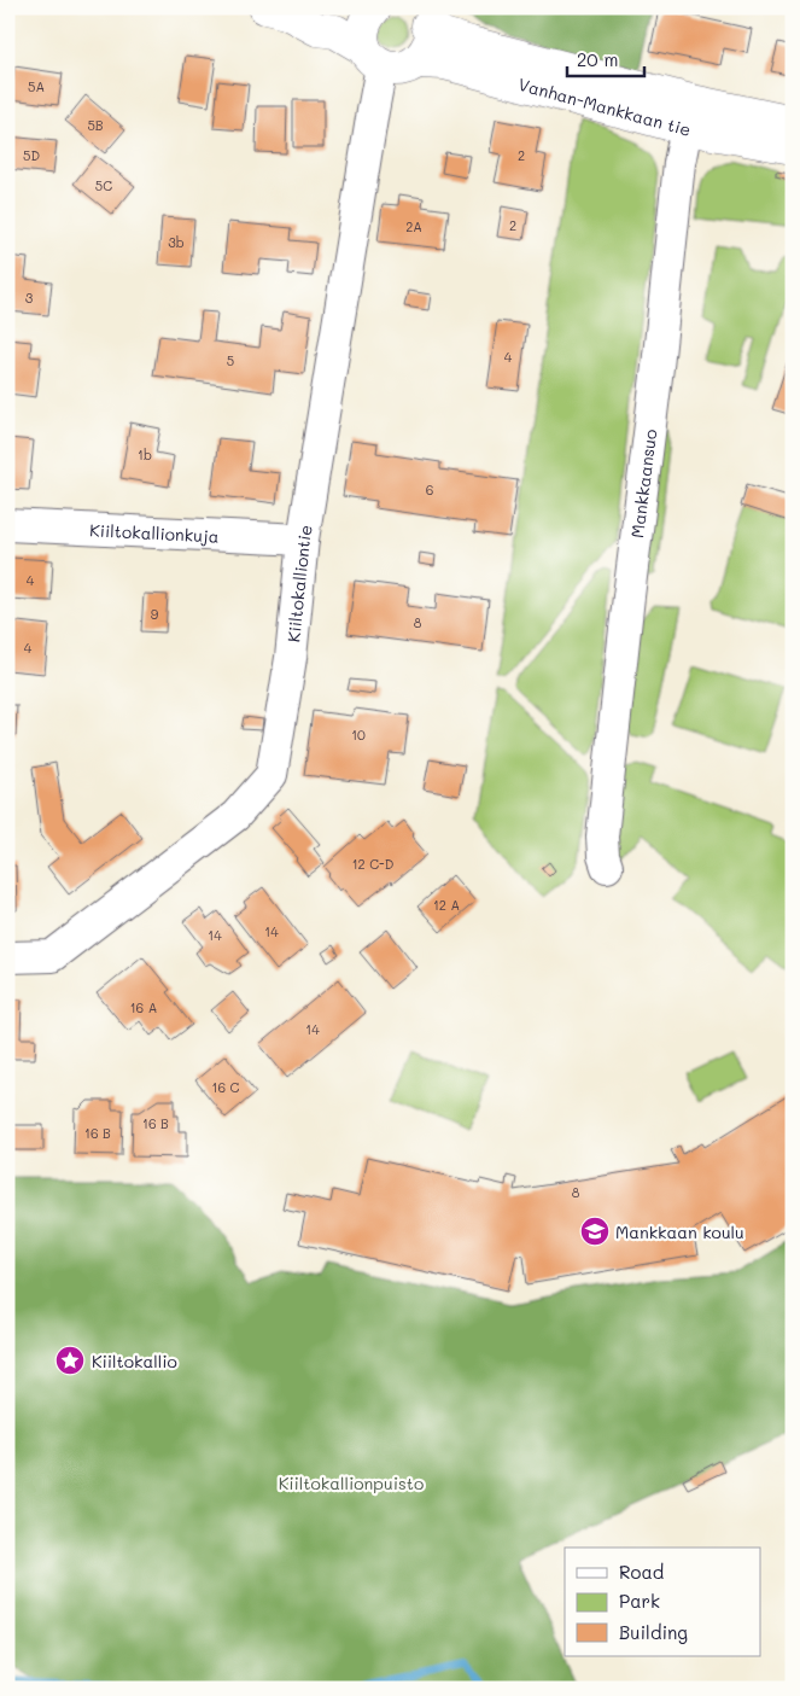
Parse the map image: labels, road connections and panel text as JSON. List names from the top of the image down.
{
  "streets": {
    "main road": ["Vanhan-Mankkaan tie"],
    "street": ["Mankkaansuo", "Kiiltokallionkuja", "Kiiltokalliontie"]
  },
  "crossings": [
    ["Vanhan-Mankkaan tie", "Mankkaansuo"],
    ["Vanhan-Mankkaan tie", "Kiiltokalliontie"],
    ["Kiiltokallionkuja", "Kiiltokalliontie"]
  ],
  "parks": ["Kiiltokallionpuisto"],
  "places": {
    "school or university": ["Mankkaan koulu"],
    "place": ["Kiiltokallio"]
  },
  "house_numbers": [
    "5A",
    "5B",
    "5D",
    "2",
    "5C",
    "2",
    "2A",
    "3b",
    "3",
    "4",
    "5",
    "1b",
    "6",
    "4",
    "9",
    "8",
    "4",
    "10",
    "12 C-D",
    "12 A",
    "14",
    "14",
    "16 A",
    "14",
    "16 C",
    "16 B",
    "16 B",
    "8"
  ],
  "legend": ["Road", "Park", "Building"],
  "scale_bar": "20 m"
}
